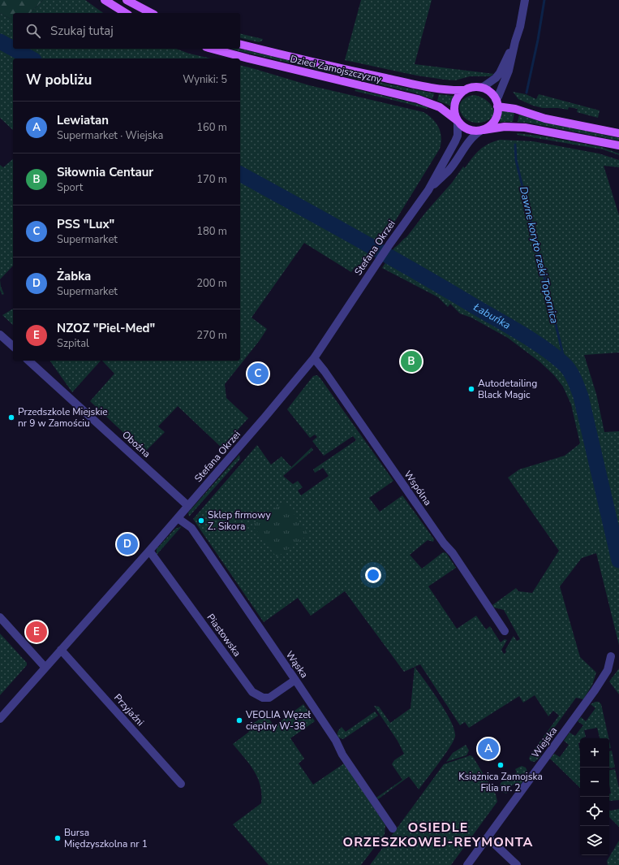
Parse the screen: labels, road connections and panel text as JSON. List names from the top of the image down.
{
  "streets": {
    "main road": ["Dzieci Zamojszczyzny"],
    "street": [
      "Stefana Okrzei",
      "Oboźna",
      "Wspólna",
      "Piastowska",
      "Wąska",
      "Przyjaźni",
      "Wiejska"
    ]
  },
  "crossings": [
    ["Dzieci Zamojszczyzny", "Stefana Okrzei"],
    ["Stefana Okrzei", "Oboźna"],
    ["Stefana Okrzei", "Wspólna"],
    ["Stefana Okrzei", "Piastowska"],
    ["Stefana Okrzei", "Wąska"],
    ["Stefana Okrzei", "Przyjaźni"],
    ["Piastowska", "Wąska"]
  ],
  "districts": ["OSIEDLE ORZESZKOWEJ-REYMONTA"],
  "water": ["Dawne koryto rzeki Topornica", "Łabuńka"],
  "places": [
    "Autodetailing Black Magic",
    "Przedszkole Miejskie nr 9 w Zamościu",
    "Sklep firmowy Z. Sikora",
    "VEOLIA Węzeł cieplny W-38",
    "Książnica Zamojska Filia nr. 2",
    "Bursa Międzyszkolna nr 1"
  ],
  "page": {
    "search": "Szukaj tutaj",
    "heading": ["W pobliżu", "Wyniki: 5"],
    "list": [
      {
        "mark": "A",
        "name": "Lewiatan",
        "note": "Supermarket · Wiejska",
        "value": "160 m"
      },
      {
        "mark": "B",
        "name": "Siłownia Centaur",
        "note": "Sport",
        "value": "170 m"
      },
      {
        "mark": "C",
        "name": "PSS \"Lux\"",
        "note": "Supermarket",
        "value": "180 m"
      },
      {
        "mark": "D",
        "name": "Żabka",
        "note": "Supermarket",
        "value": "200 m"
      },
      {
        "mark": "E",
        "name": "NZOZ \"Piel-Med\"",
        "note": "Szpital",
        "value": "270 m"
      }
    ],
    "pins": [
      "B",
      "C",
      "D",
      "E",
      "A"
    ],
    "map_buttons": ["+", "−"]
  }
}
